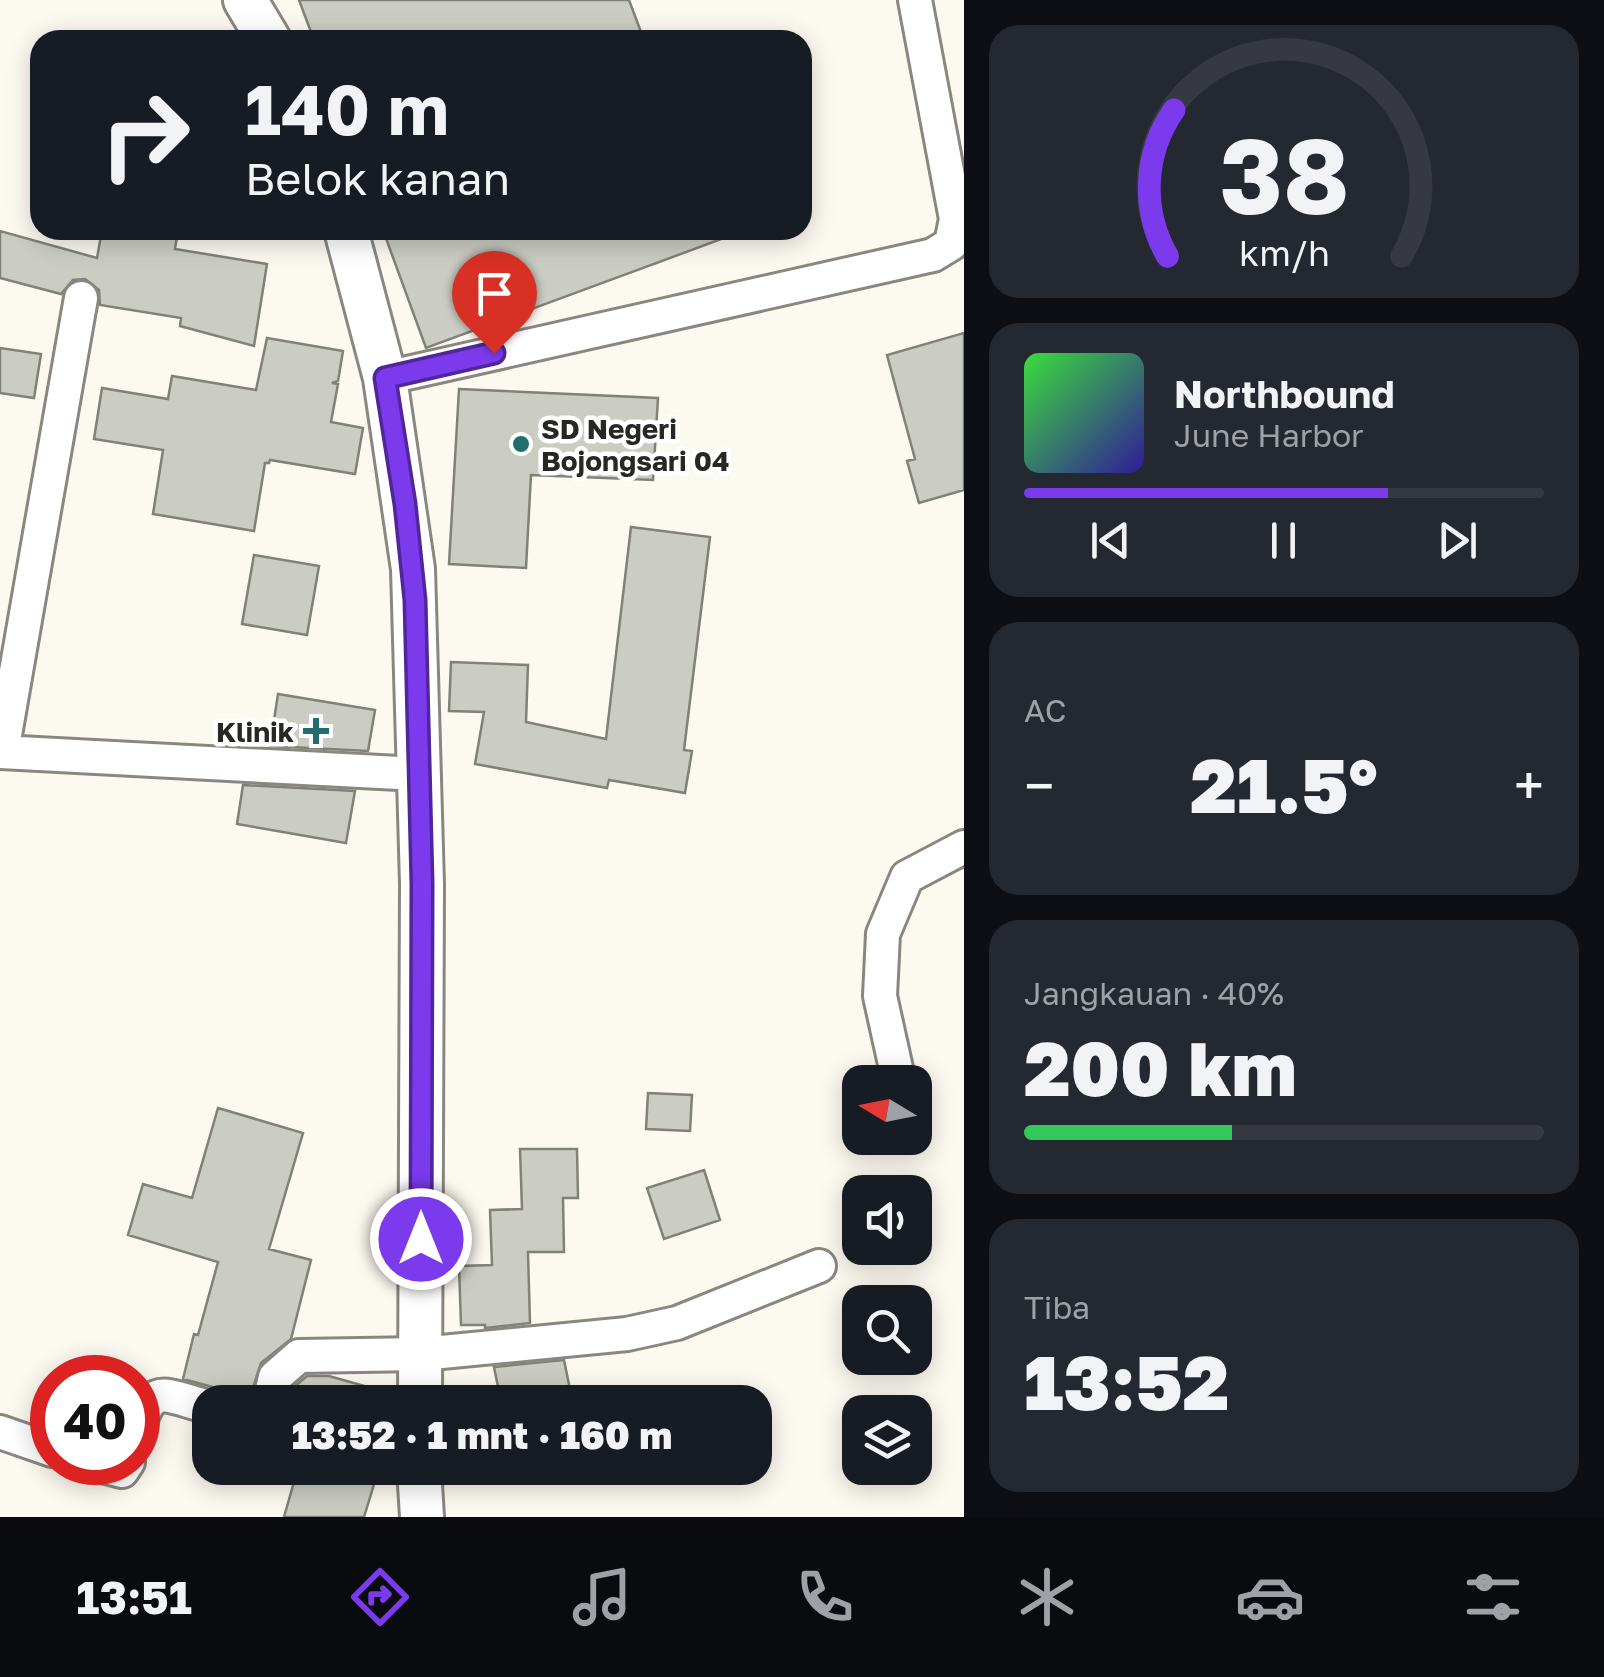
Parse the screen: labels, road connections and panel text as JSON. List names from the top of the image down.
{
  "places": {
    "other": ["SD Negeri Bojongsari 04"],
    "health": ["Klinik"]
  },
  "north": "left",
  "page": {
    "turn": ["140 m", "Belok kanan"],
    "song": ["Northbound", "June Harbor"],
    "tile": [
      "AC",
      ["Jangkauan · 40%", "200 km"],
      ["Tiba", "13:52"]
    ],
    "heat": ["−", "21.5°", "+"],
    "limit": "40",
    "trip": "13:52 · 1 mnt · 160 m",
    "tabs": "13:51",
    "gauge": ["38", "km/h"]
  }
}
